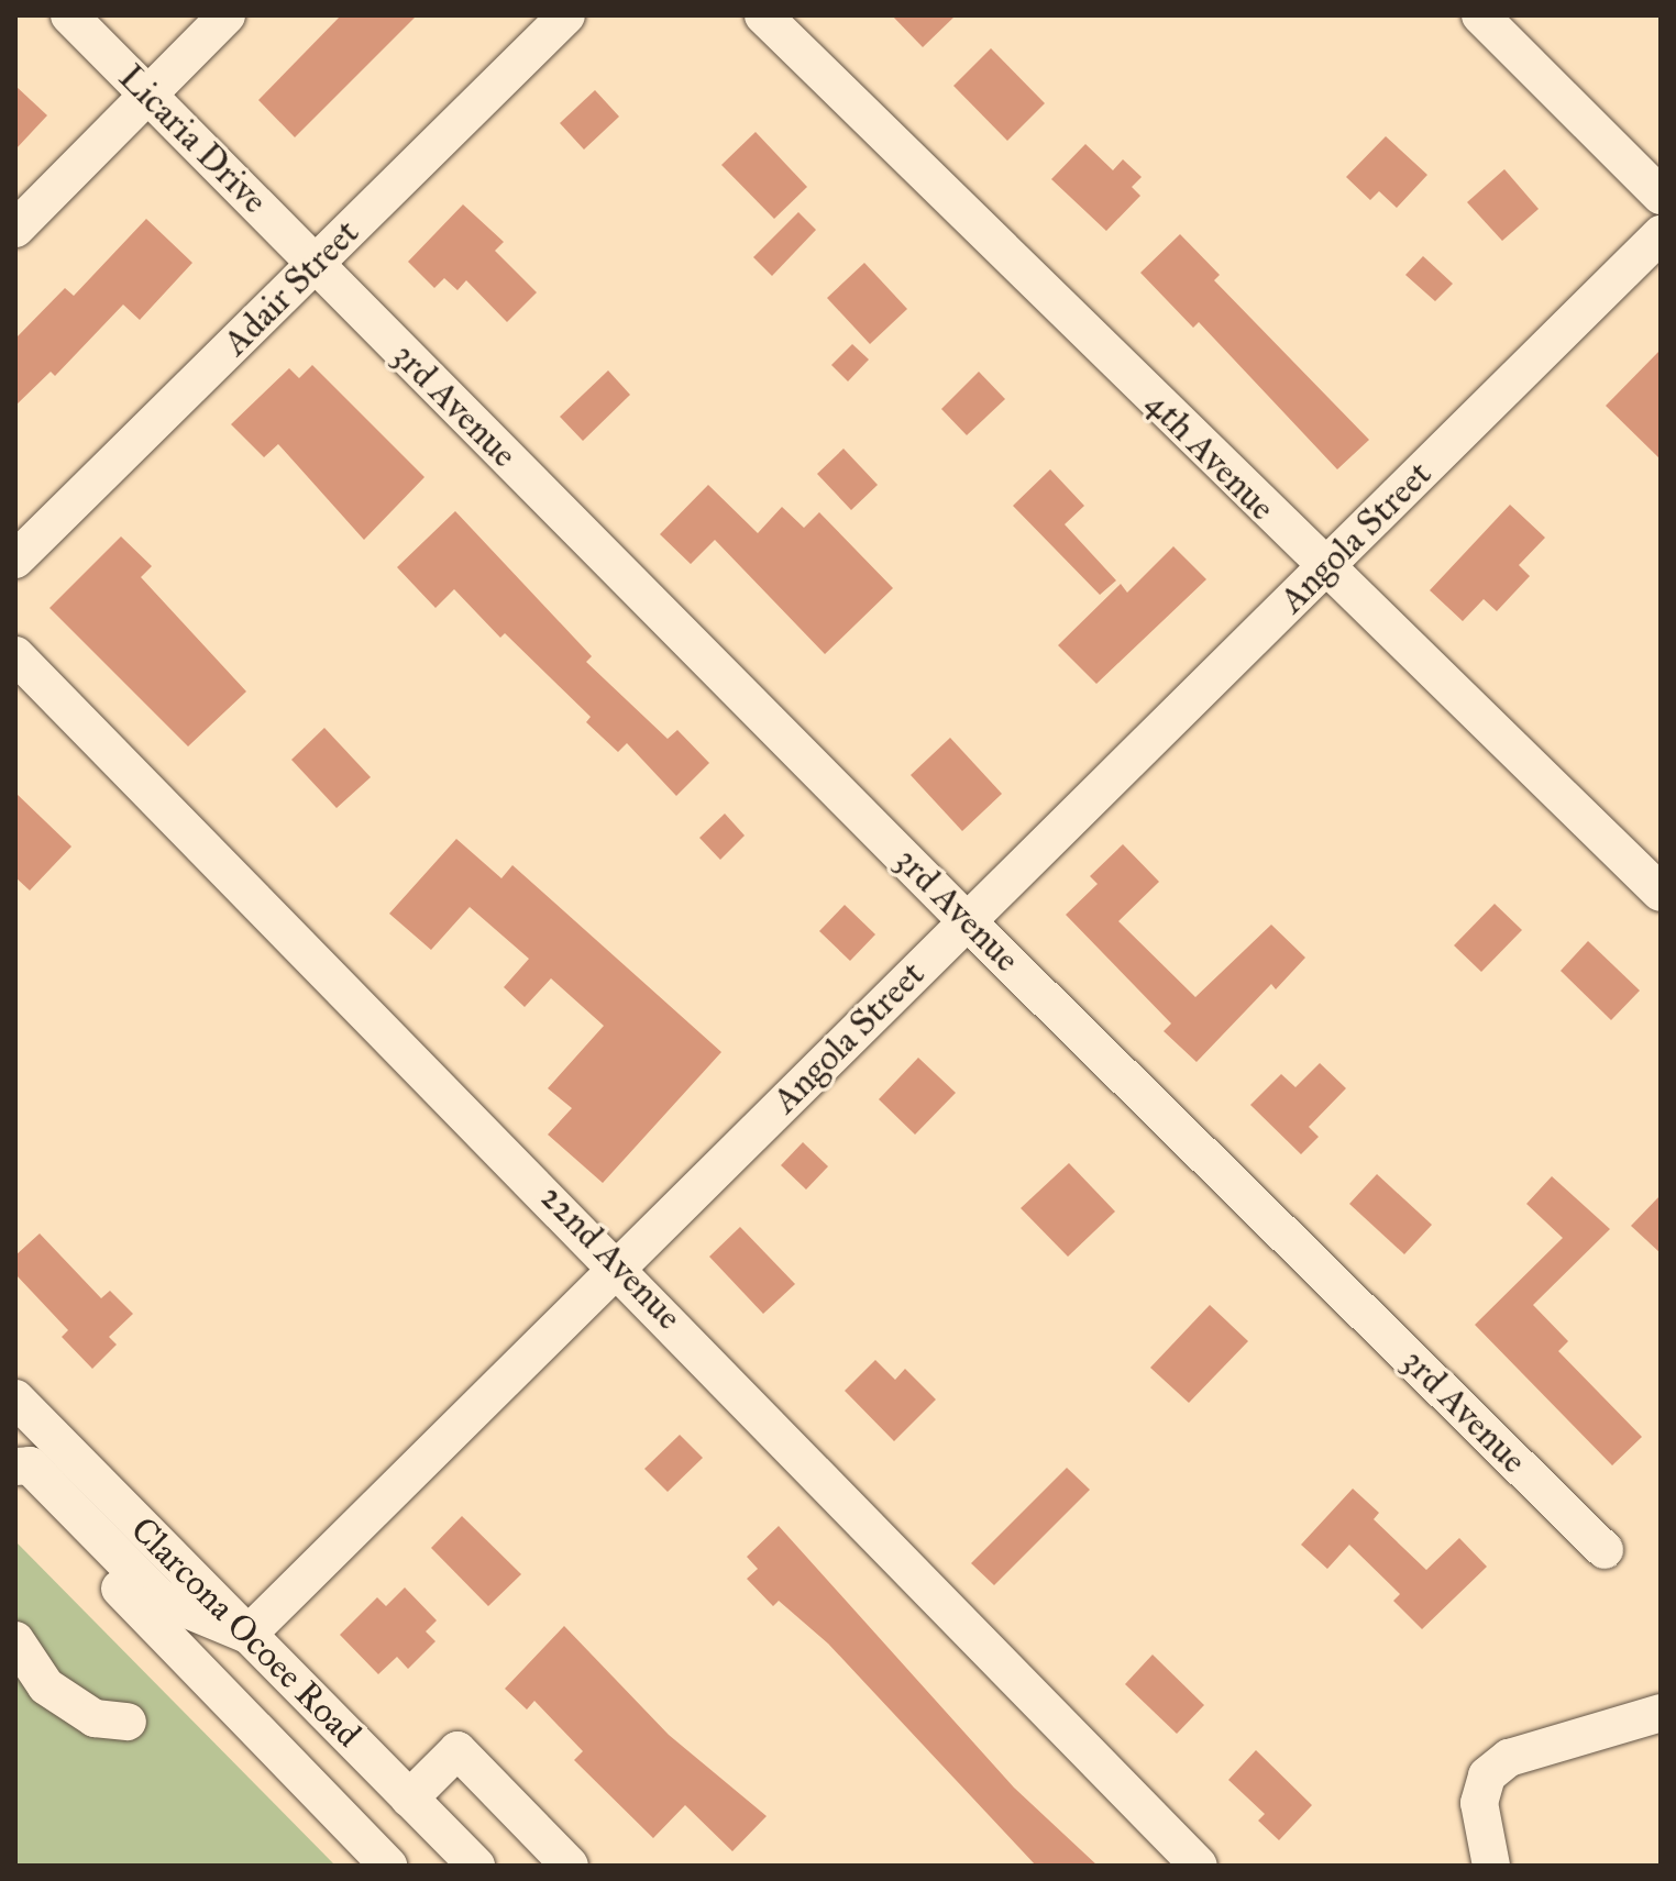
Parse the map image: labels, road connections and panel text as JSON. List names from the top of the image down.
{
  "streets": {
    "street": [
      "Licaria Drive",
      "Adair Street",
      "3rd Avenue",
      "4th Avenue",
      "Angola Street",
      "22nd Avenue",
      "Clarcona Ocoee Road"
    ]
  },
  "crossings": [
    ["Licaria Drive", "Adair Street"],
    ["Licaria Drive", "3rd Avenue"],
    ["Adair Street", "3rd Avenue"],
    ["3rd Avenue", "Angola Street"],
    ["4th Avenue", "Angola Street"],
    ["Angola Street", "22nd Avenue"],
    ["Angola Street", "Clarcona Ocoee Road"]
  ]
}
